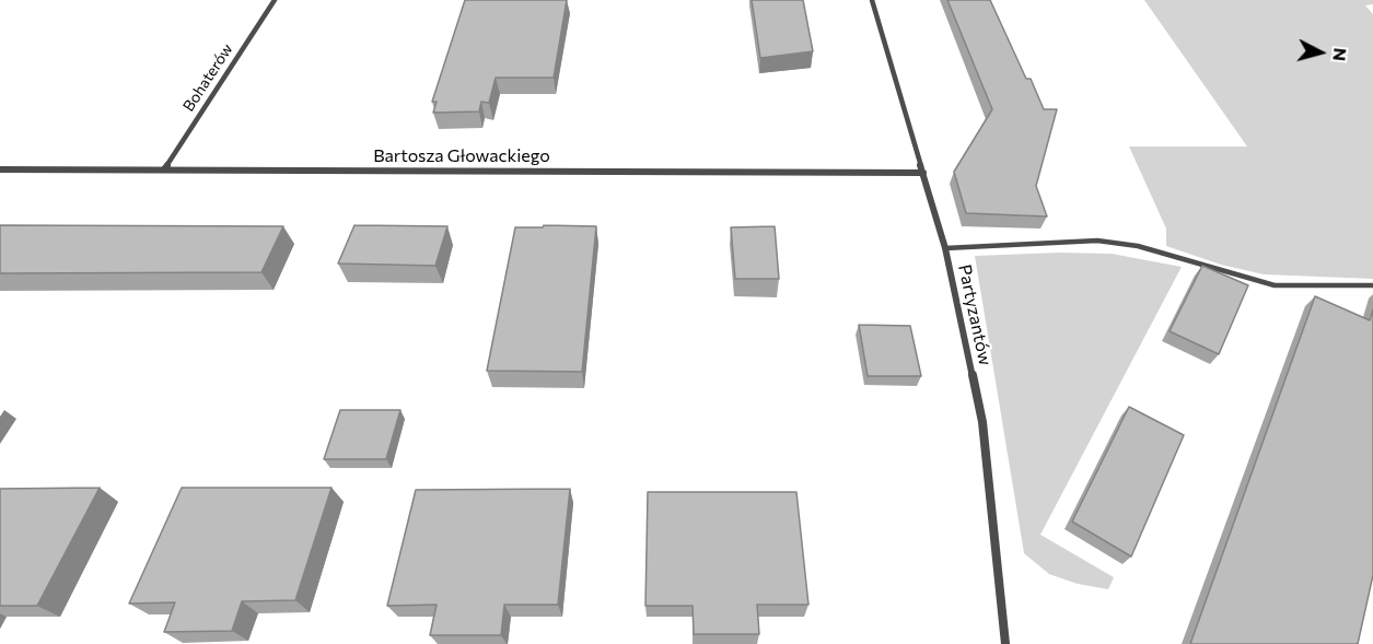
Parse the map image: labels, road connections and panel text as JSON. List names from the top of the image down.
{
  "streets": {
    "street": ["Bohaterów", "Bartosza Głowackiego", "Partyzantów"]
  },
  "crossings": [
    ["Bohaterów", "Bartosza Głowackiego"],
    ["Bartosza Głowackiego", "Partyzantów"]
  ],
  "north": "right"
}
